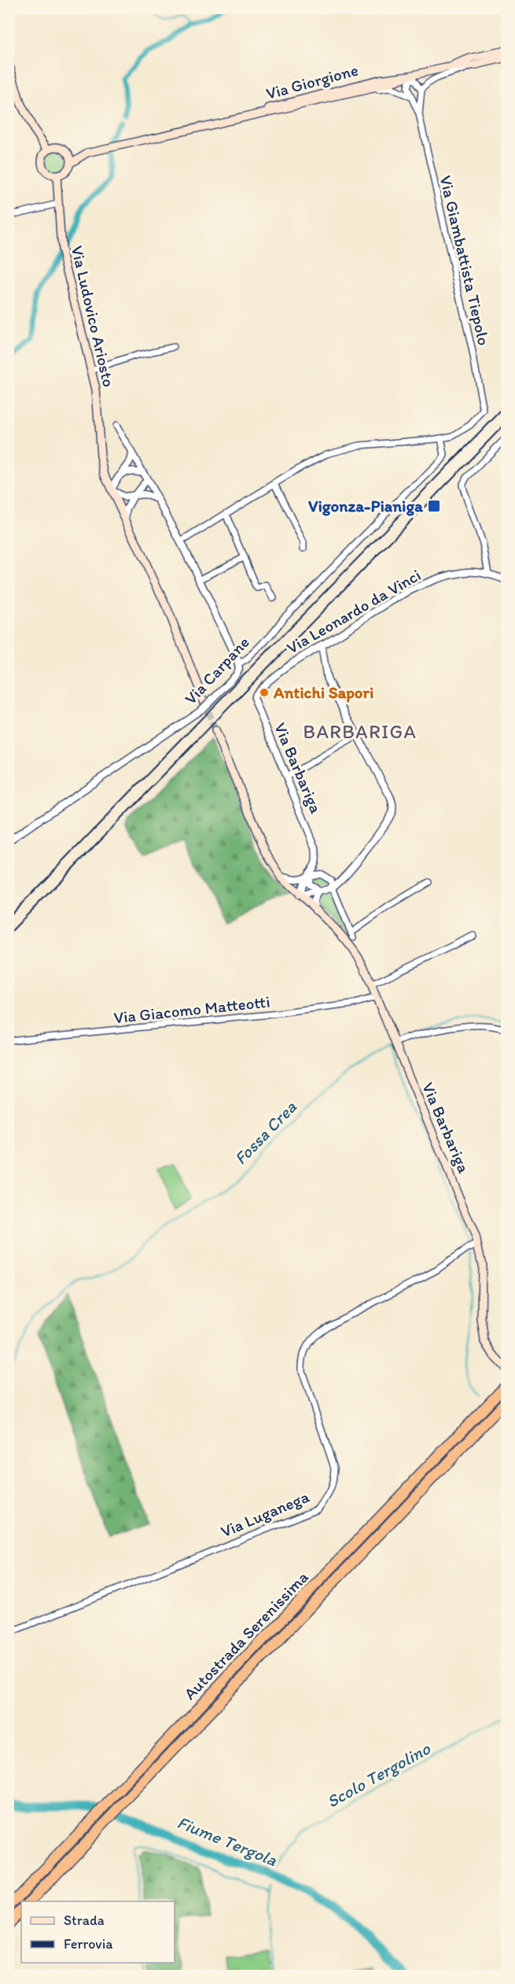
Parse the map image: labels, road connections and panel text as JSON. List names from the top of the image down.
{
  "streets": {
    "highway": ["Autostrada Serenissima"],
    "main road": ["Via Giorgione", "Via Ludovico Ariosto", "Via Barbariga"],
    "street": [
      "Via Giambattista Tiepolo",
      "Via Leonardo da Vinci",
      "Via Carpane",
      "Via Giacomo Matteotti",
      "Via Luganega"
    ]
  },
  "crossings": [
    ["Via Giorgione", "Via Giambattista Tiepolo"],
    ["Via Giorgione", "Via Ludovico Ariosto"],
    ["Via Giambattista Tiepolo", "Via Carpane"],
    ["Via Ludovico Ariosto", "Via Carpane"],
    ["Via Leonardo da Vinci", "Via Barbariga"],
    ["Via Barbariga", "Via Giacomo Matteotti"],
    ["Via Barbariga", "Via Luganega"]
  ],
  "districts": ["BARBARIGA"],
  "water": ["Fossa Crea", "Scolo Tergolino", "Fiume Tergola"],
  "places": {
    "transit": ["Vigonza-Pianiga"],
    "other": ["Antichi Sapori"]
  },
  "legend": ["Strada", "Ferrovia"]
}
